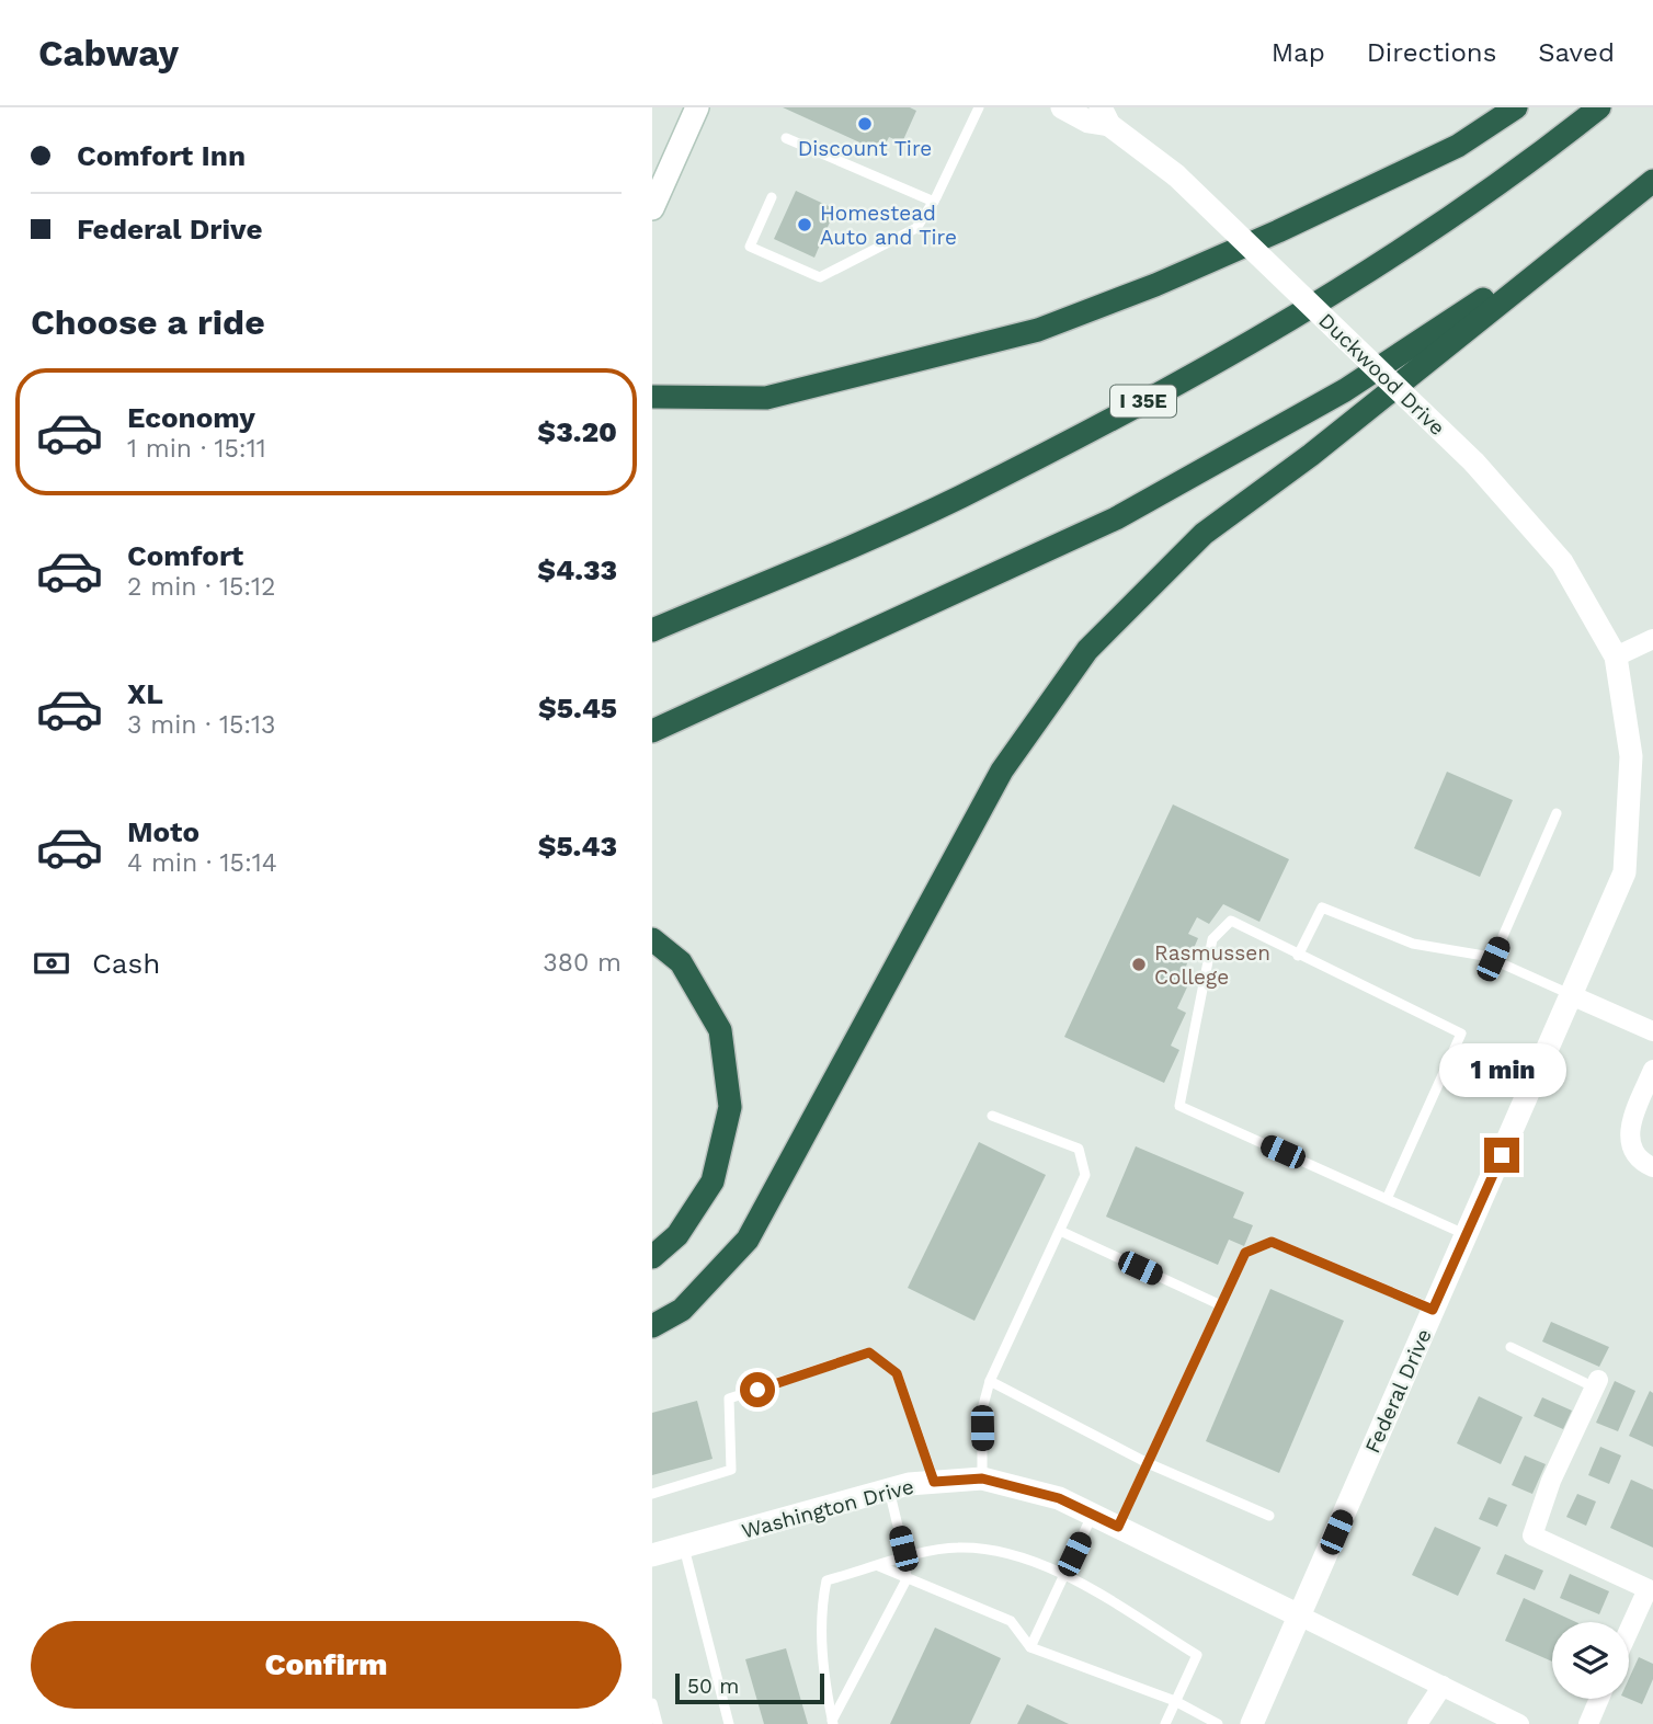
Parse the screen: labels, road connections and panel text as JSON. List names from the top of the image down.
{
  "streets": {
    "highway": ["I 35E"],
    "street": ["Duckwood Drive", "Federal Drive", "Washington Drive"]
  },
  "crossings": [
    ["Duckwood Drive", "Federal Drive"],
    ["Federal Drive", "Washington Drive"]
  ],
  "places": ["Discount Tire", "Homestead Auto and Tire", "Rasmussen College"],
  "scale_bar": "50 m",
  "page": {
    "header": "Cabway",
    "nav": ["Map", "Directions", "Saved"],
    "banner": ["Comfort Inn", "Federal Drive"],
    "heading": "Choose a ride",
    "list": [
      {
        "name": "Economy",
        "note": "1 min · 15:11",
        "value": "$3.20"
      },
      {
        "name": "Comfort",
        "note": "2 min · 15:12",
        "value": "$4.33"
      },
      {
        "name": "XL",
        "note": "3 min · 15:13",
        "value": "$5.45"
      },
      {
        "name": "Moto",
        "note": "4 min · 15:14",
        "value": "$5.43"
      }
    ],
    "pay": ["Cash", "380 m"],
    "bubble": "1 min",
    "buttons": "Confirm",
    "scale": "50 m"
  }
}
